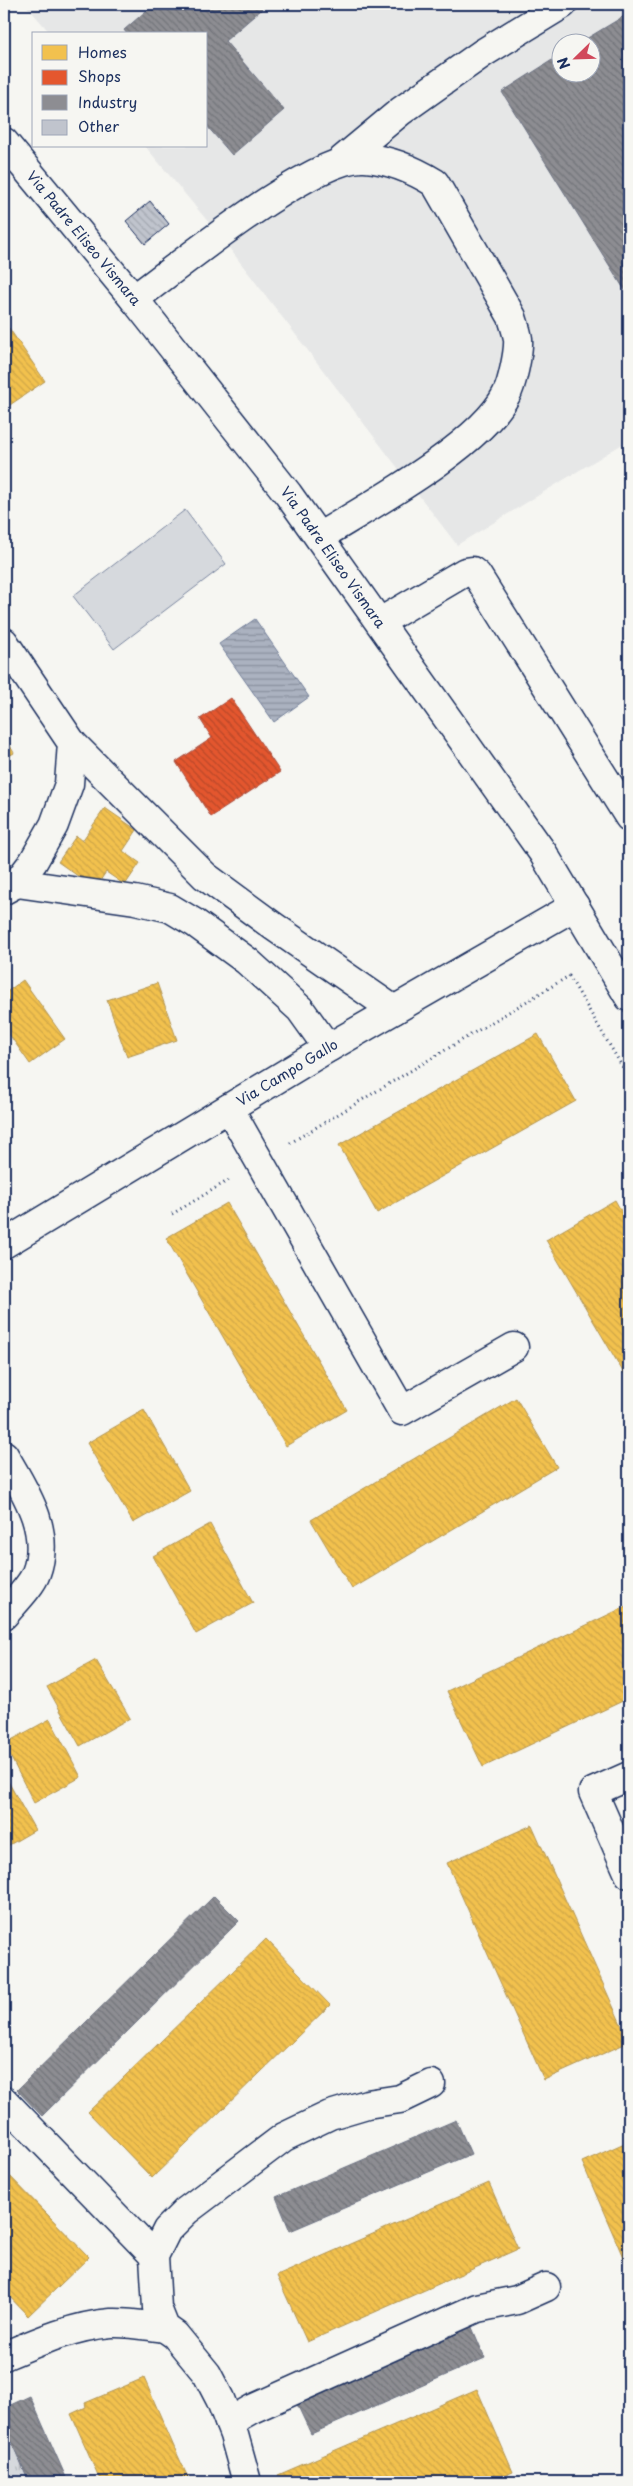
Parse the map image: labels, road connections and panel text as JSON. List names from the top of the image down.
{
  "streets": {
    "street": ["Via Padre Eliseo Vismara", "Via Campo Gallo"]
  },
  "crossings": [
    ["Via Padre Eliseo Vismara", "Via Campo Gallo"]
  ],
  "legend": [
    "Homes",
    "Shops",
    "Industry",
    "Other"
  ],
  "north": "bottom left"
}
